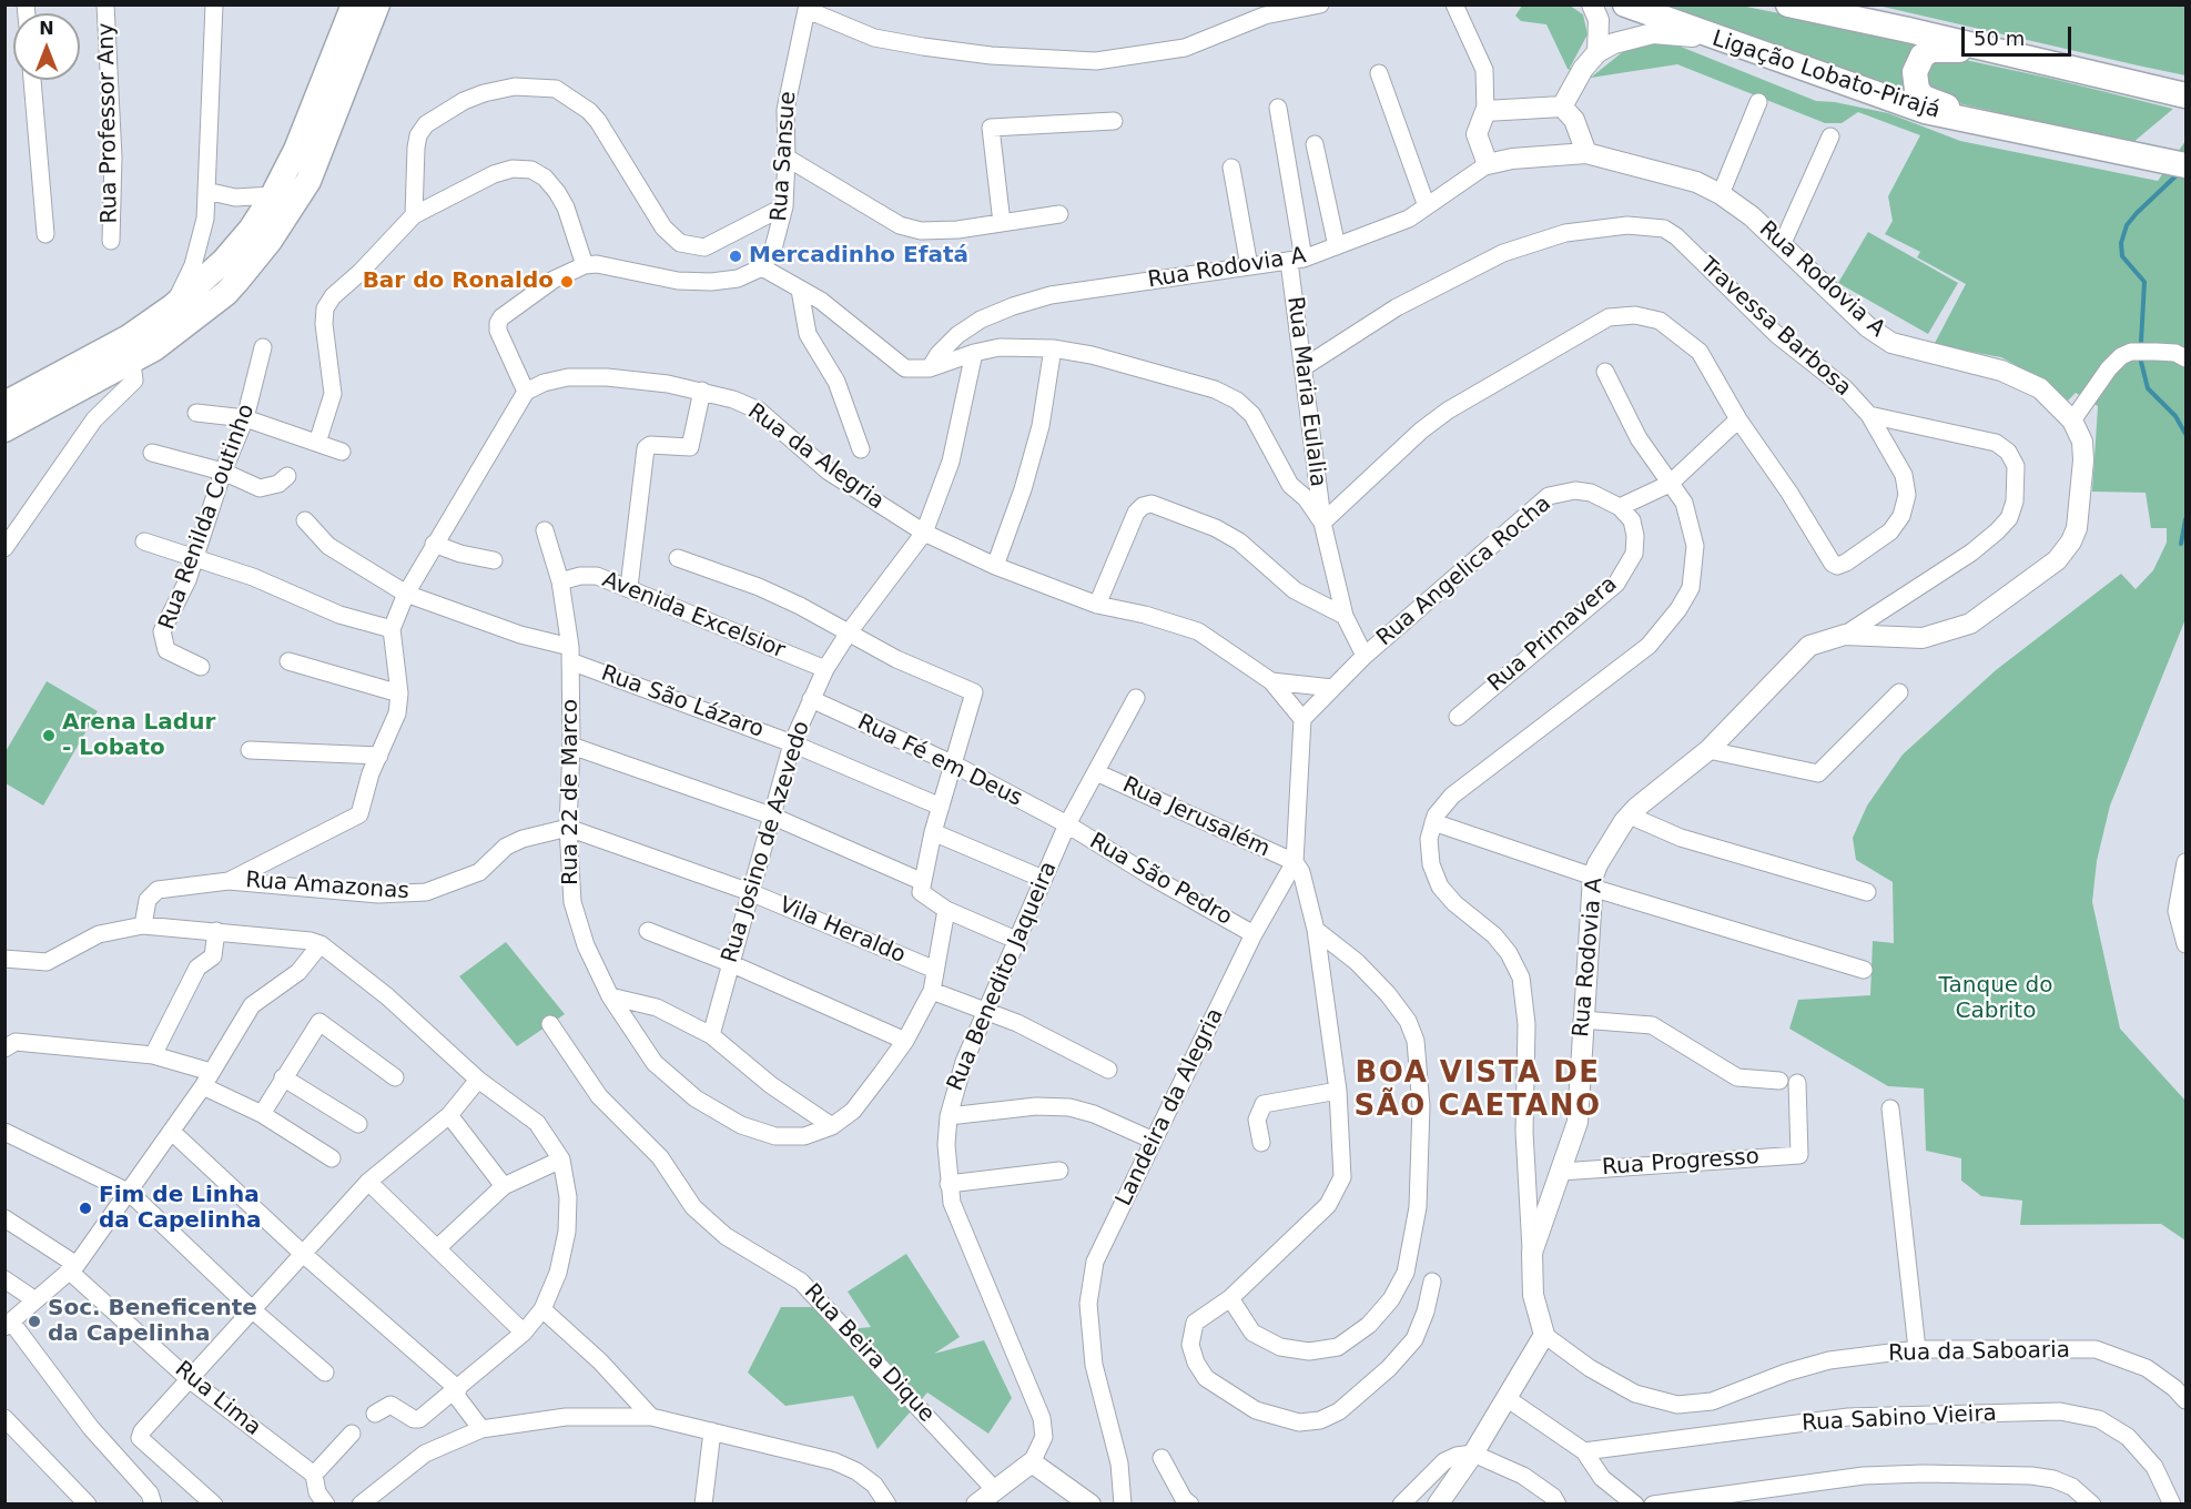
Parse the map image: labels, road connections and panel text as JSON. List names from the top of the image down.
{
  "streets": {
    "main road": ["Ligação Lobato-Pirajá"],
    "street": [
      "Rua Professor Any",
      "Rua Sansue",
      "Rua Rodovia A",
      "Travessa Barbosa",
      "Rua Maria Eulalia",
      "Rua da Alegria",
      "Rua Renilda Coutinho",
      "Rua Angelica Rocha",
      "Avenida Excelsior",
      "Rua Primavera",
      "Rua São Lázaro",
      "Rua Fé em Deus",
      "Rua 22 de Marco",
      "Rua Jerusalém",
      "Rua Josino de Azevedo",
      "Rua São Pedro",
      "Rua Amazonas",
      "Vila Heraldo",
      "Rua Benedito Jaqueira",
      "Landeira da Alegria",
      "Rua Progresso",
      "Rua da Saboaria",
      "Rua Beira Dique",
      "Rua Lima",
      "Rua Sabino Vieira"
    ]
  },
  "crossings": [
    ["Rua Rodovia A", "Travessa Barbosa"],
    ["Rua Rodovia A", "Rua Maria Eulalia"],
    ["Rua Rodovia A", "Rua Progresso"],
    ["Travessa Barbosa", "Rua Maria Eulalia"],
    ["Rua Maria Eulalia", "Rua Angelica Rocha"],
    ["Rua da Alegria", "Rua Angelica Rocha"],
    ["Rua da Alegria", "Rua Josino de Azevedo"],
    ["Rua da Alegria", "Landeira da Alegria"],
    ["Rua Angelica Rocha", "Rua Primavera"],
    ["Rua Angelica Rocha", "Landeira da Alegria"],
    ["Avenida Excelsior", "Rua 22 de Marco"],
    ["Avenida Excelsior", "Rua Josino de Azevedo"],
    ["Rua São Lázaro", "Rua 22 de Marco"],
    ["Rua São Lázaro", "Rua Josino de Azevedo"],
    ["Rua Fé em Deus", "Rua Josino de Azevedo"],
    ["Rua Fé em Deus", "Rua São Pedro"],
    ["Rua Fé em Deus", "Rua Benedito Jaqueira"],
    ["Rua 22 de Marco", "Rua Amazonas"],
    ["Rua 22 de Marco", "Vila Heraldo"],
    ["Rua Jerusalém", "Rua Benedito Jaqueira"],
    ["Rua Jerusalém", "Landeira da Alegria"],
    ["Rua Josino de Azevedo", "Vila Heraldo"],
    ["Rua São Pedro", "Rua Benedito Jaqueira"],
    ["Rua São Pedro", "Landeira da Alegria"],
    ["Rua Amazonas", "Vila Heraldo"]
  ],
  "districts": ["BOA VISTA DE SÃO CAETANO"],
  "parks": ["Tanque do Cabrito"],
  "places": [
    "Mercadinho Efatá",
    "Bar do Ronaldo",
    "Arena Ladur - Lobato",
    "Fim de Linha da Capelinha",
    "Soc. Beneficente da Capelinha"
  ],
  "scale_bar": "50 m",
  "north": "top"
}
